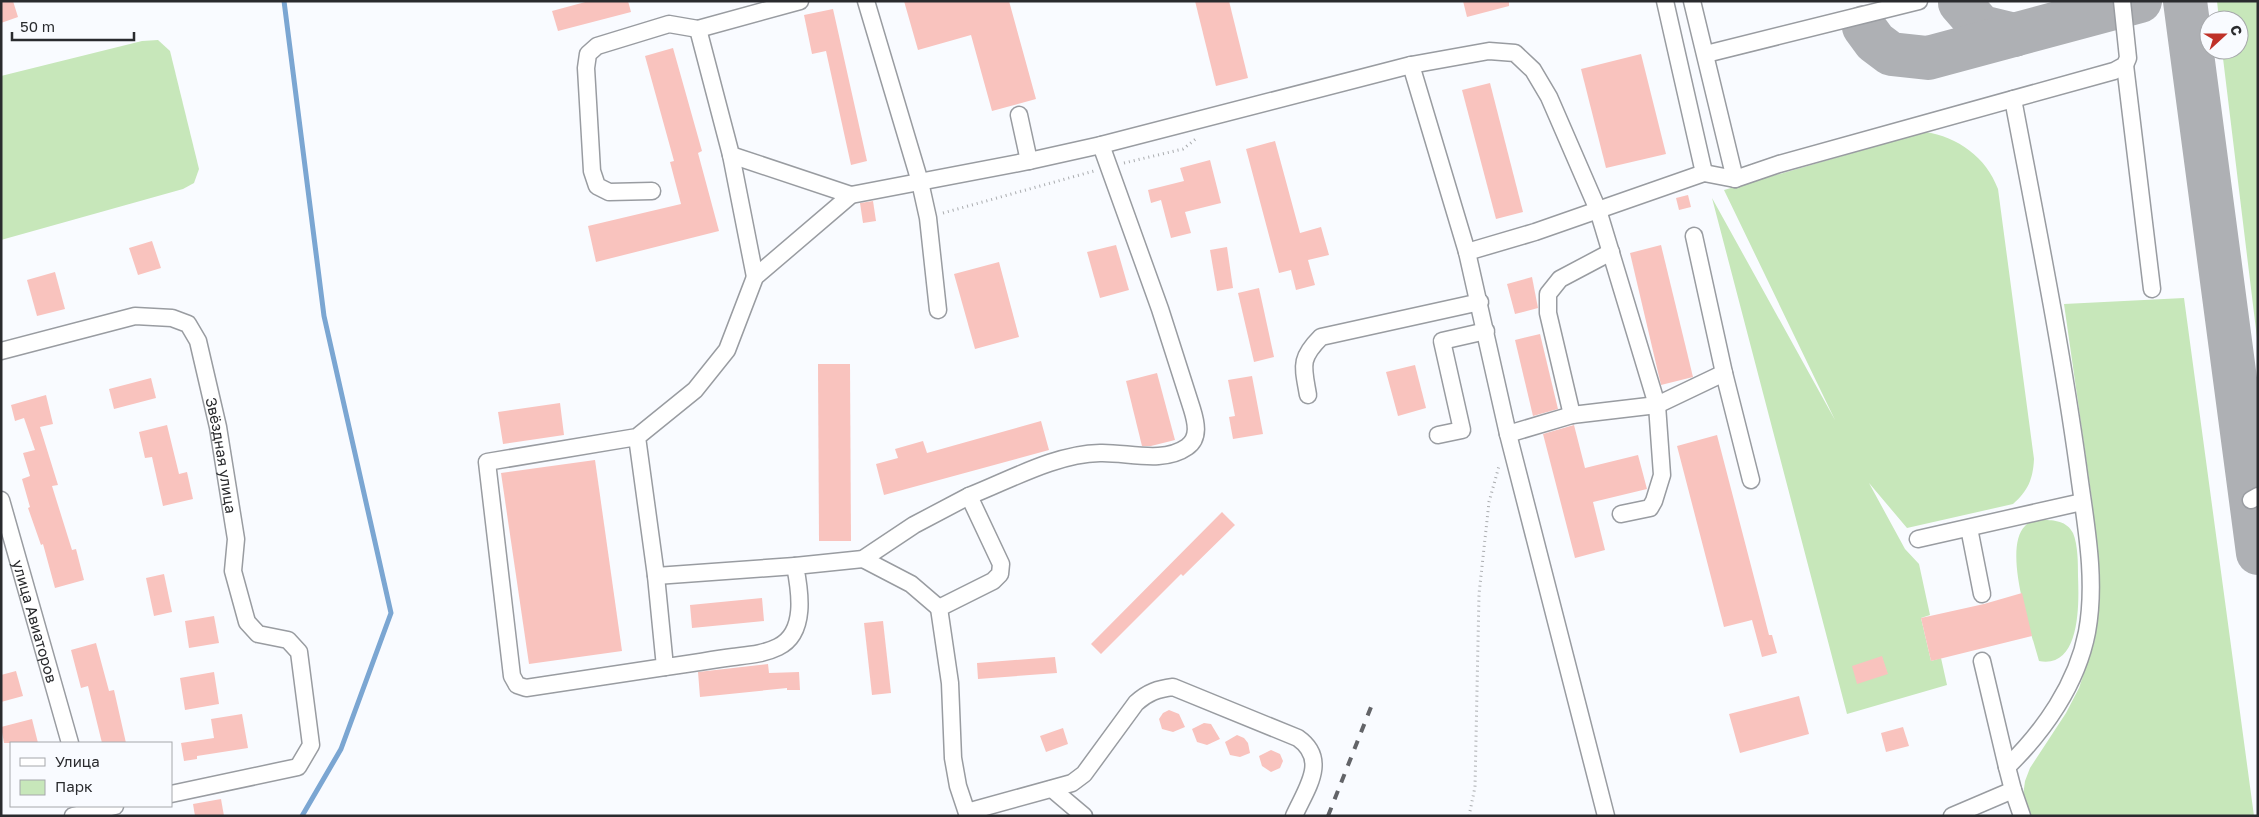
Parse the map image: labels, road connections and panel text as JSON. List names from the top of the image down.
{
  "streets": {
    "street": ["Звёздная улица", "улица Авиаторов"]
  },
  "legend": ["Улица", "Парк"],
  "scale_bar": "50 m",
  "north": "right"
}
